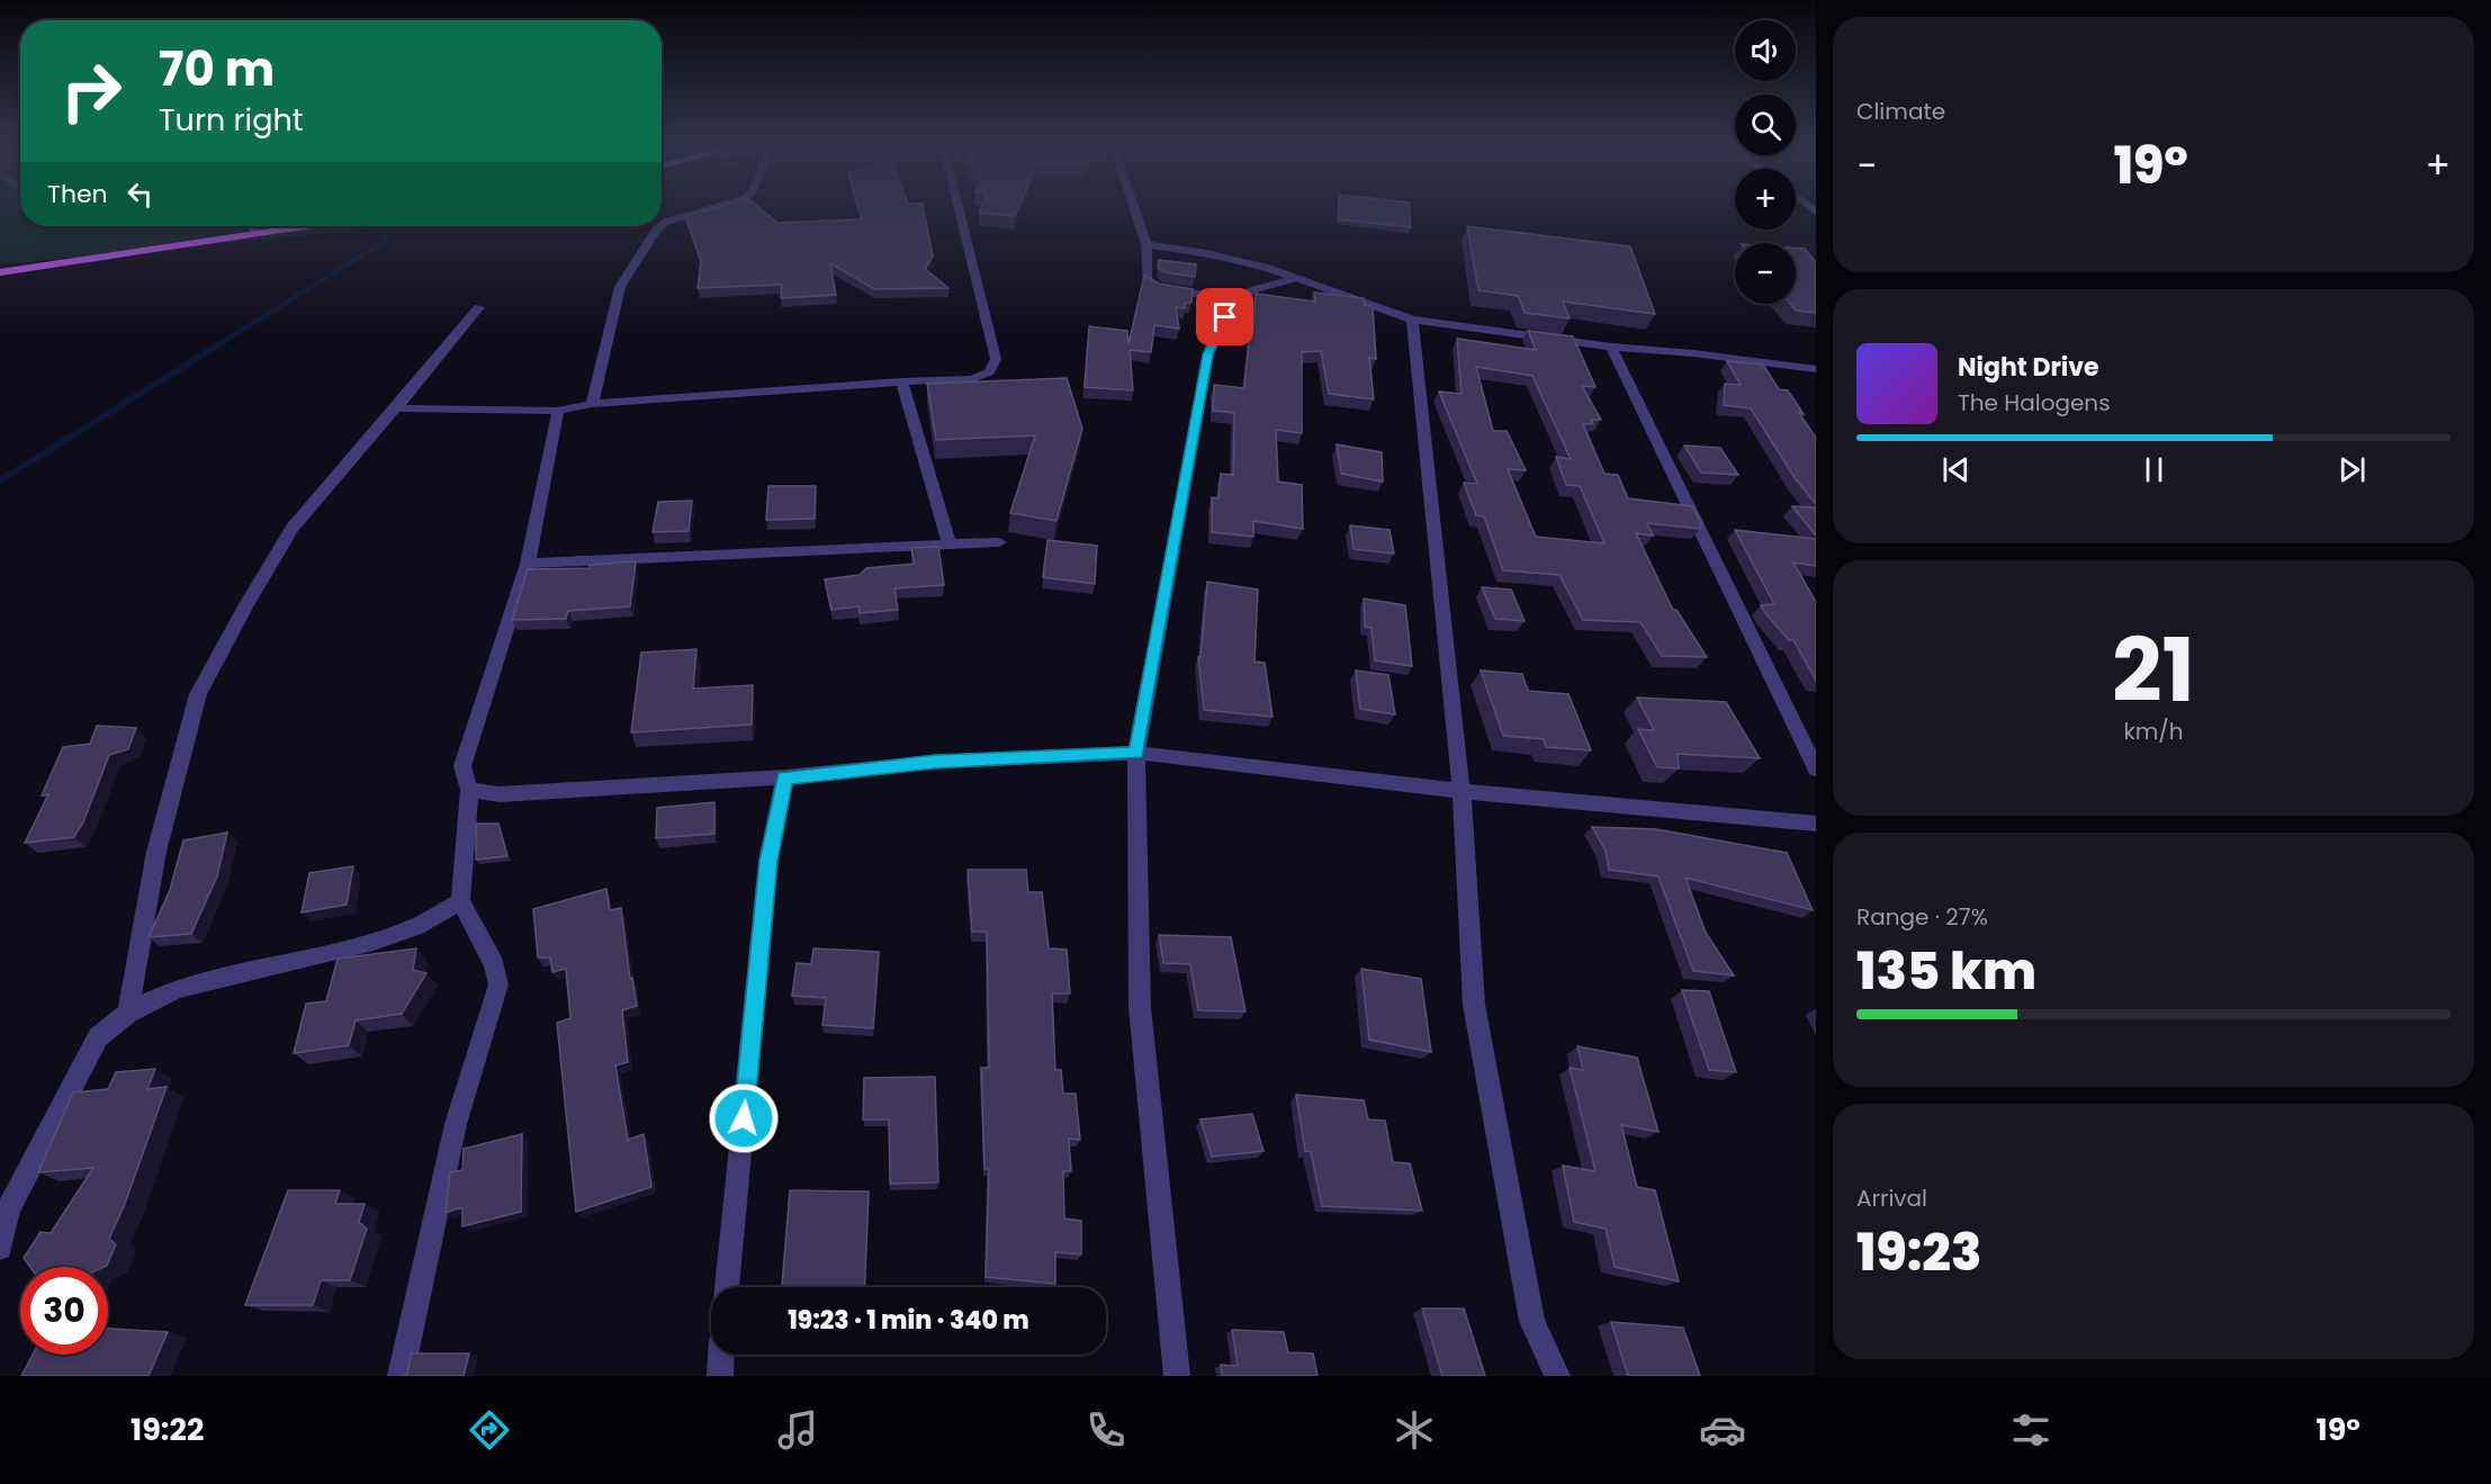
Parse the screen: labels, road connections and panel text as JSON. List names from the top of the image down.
{
  "page": {
    "tile": [
      "Climate",
      ["21", "km/h"],
      ["Range · 27%", "135 km"],
      ["Arrival", "19:23"]
    ],
    "map_buttons": ["+", "−"],
    "turn": ["70 m", "Turn right"],
    "heat": ["−", "19°", "+"],
    "then": "Then",
    "song": ["Night Drive", "The Halogens"],
    "limit": "30",
    "trip": "19:23 · 1 min · 340 m",
    "tabs": ["19:22", "19°"]
  }
}
